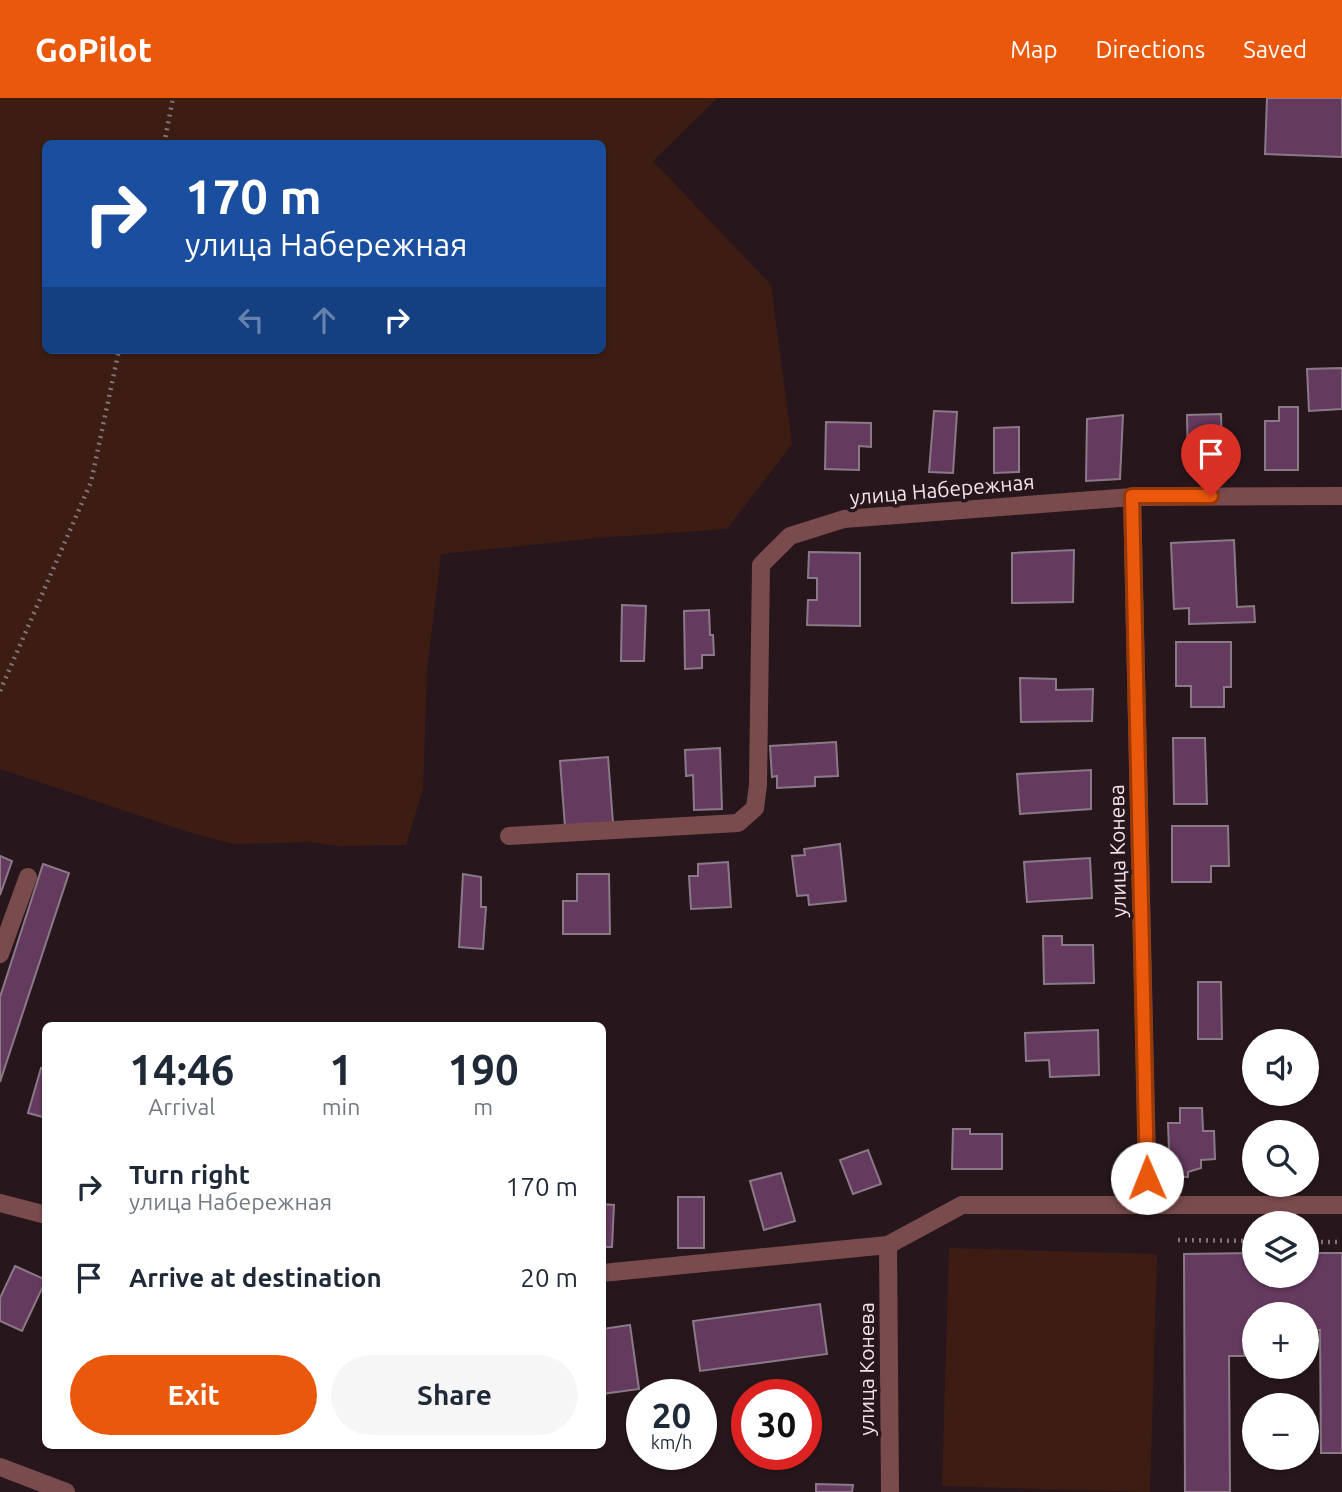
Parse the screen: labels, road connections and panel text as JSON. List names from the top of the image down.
{
  "streets": {
    "street": ["улица Набережная", "улица Конева"]
  },
  "crossings": [
    ["улица Набережная", "улица Конева"]
  ],
  "page": {
    "header": "GoPilot",
    "nav": ["Map", "Directions", "Saved"],
    "turn": ["170 m", "улица Набережная"],
    "eta": [
      "14:46",
      "Arrival",
      "1",
      "min",
      "190",
      "m"
    ],
    "map_buttons": ["+", "−"],
    "list": [
      {
        "name": "Turn right",
        "note": "улица Набережная",
        "value": "170 m"
      },
      {
        "name": "Arrive at destination",
        "value": "20 m"
      }
    ],
    "buttons": ["Exit", "Share"],
    "speed": "20 km/h",
    "limit": "30"
  }
}
